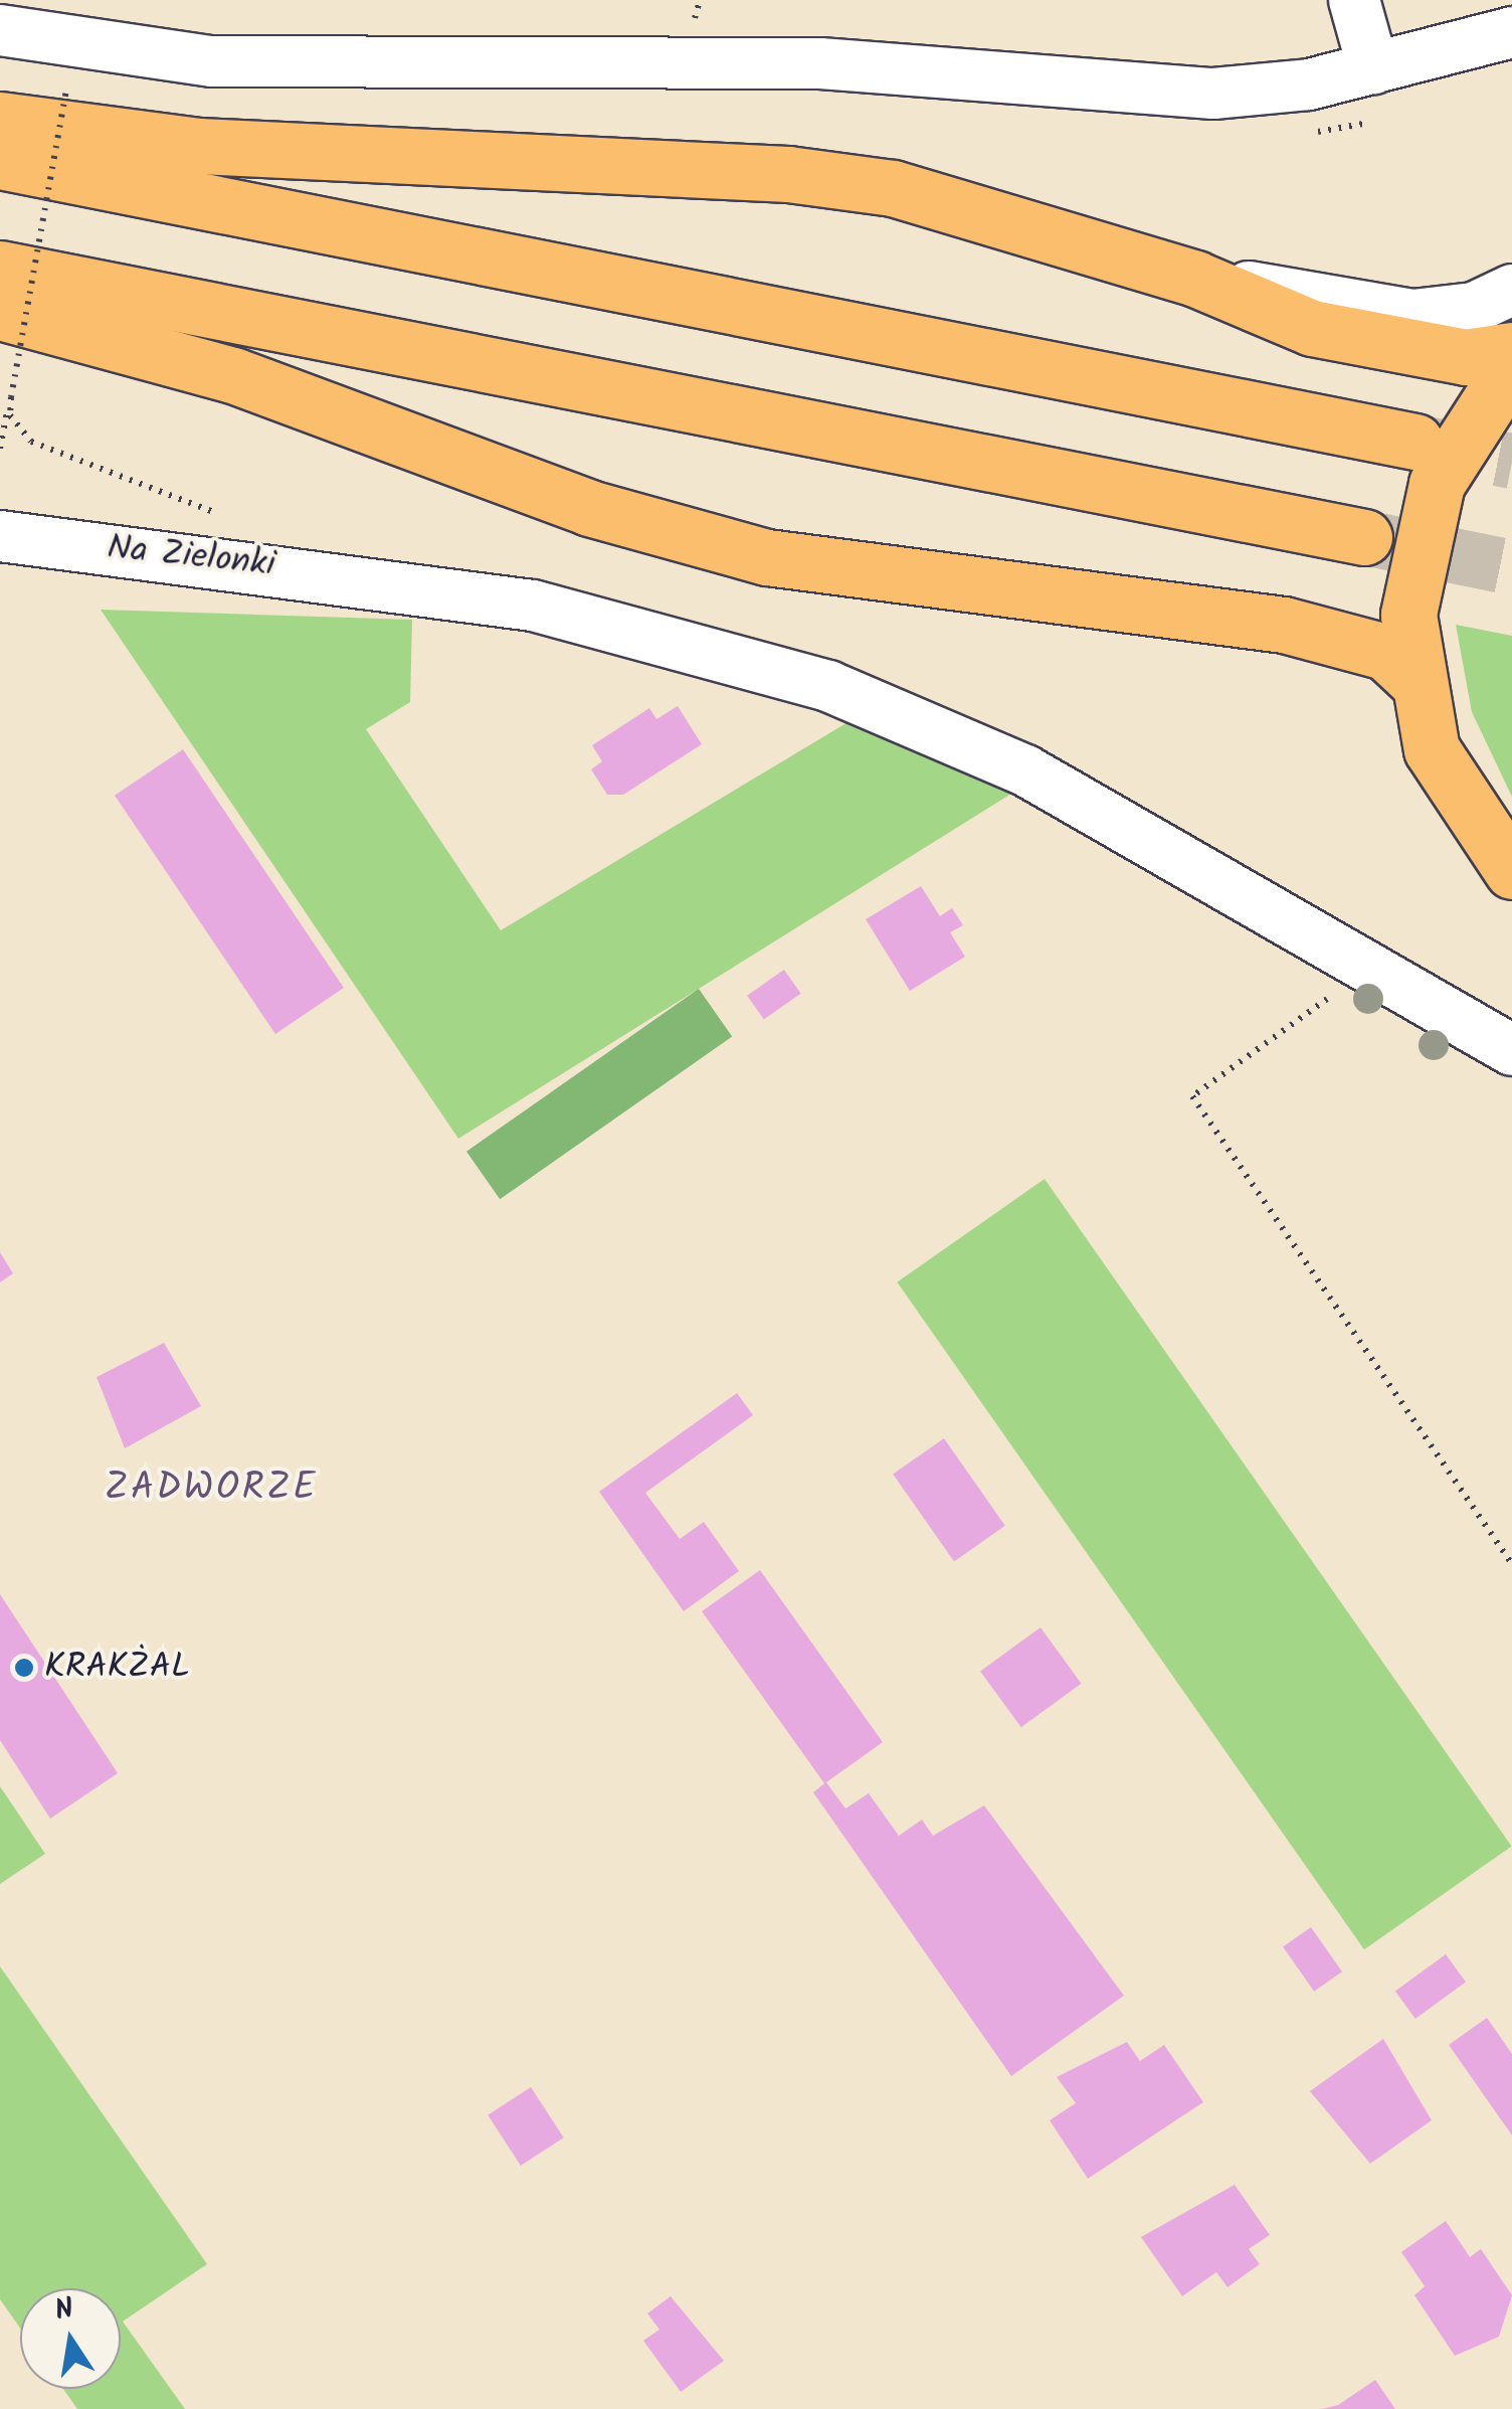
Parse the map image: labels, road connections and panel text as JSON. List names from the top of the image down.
{
  "streets": {
    "street": ["Na Zielonki"]
  },
  "districts": ["ZADWORZE"],
  "places": ["KRAKŻAL"],
  "north": "top"
}
